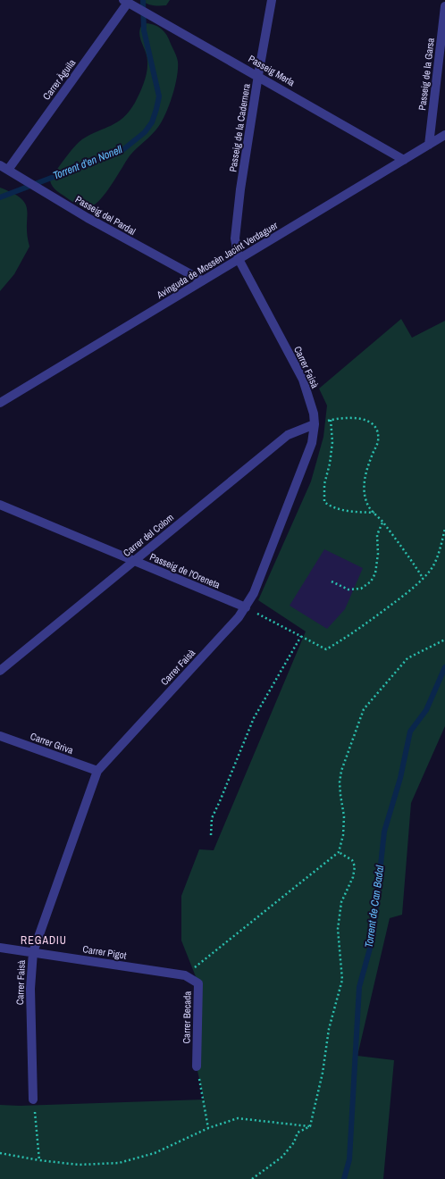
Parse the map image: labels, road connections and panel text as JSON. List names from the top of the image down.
{
  "streets": {
    "street": [
      "Passeig Merla",
      "Passeig de la Garsa",
      "Carrer Àguila",
      "Passeig de la Cadernera",
      "Passeig del Pardal",
      "Avinguda de Mossèn Jacint Verdaguer",
      "Carrer Faisà",
      "Carrer del Colom",
      "Passeig de l'Oreneta",
      "Carrer Griva",
      "Carrer Pigot",
      "Carrer Becada"
    ]
  },
  "crossings": [
    ["Passeig Merla", "Carrer Àguila"],
    ["Passeig Merla", "Passeig de la Cadernera"],
    ["Passeig Merla", "Avinguda de Mossèn Jacint Verdaguer"],
    ["Passeig de la Garsa", "Avinguda de Mossèn Jacint Verdaguer"],
    ["Carrer Àguila", "Passeig del Pardal"],
    ["Passeig de la Cadernera", "Avinguda de Mossèn Jacint Verdaguer"],
    ["Passeig de la Cadernera", "Carrer Faisà"],
    ["Passeig del Pardal", "Avinguda de Mossèn Jacint Verdaguer"],
    ["Avinguda de Mossèn Jacint Verdaguer", "Carrer Faisà"],
    ["Carrer Faisà", "Carrer del Colom"],
    ["Carrer Faisà", "Passeig de l'Oreneta"],
    ["Carrer Faisà", "Carrer Griva"],
    ["Carrer Faisà", "Carrer Pigot"],
    ["Carrer del Colom", "Passeig de l'Oreneta"],
    ["Carrer Pigot", "Carrer Becada"]
  ],
  "districts": ["REGADIU"],
  "water": ["Torrent d'en Nonell", "Torrent de Can Badal"]
}
